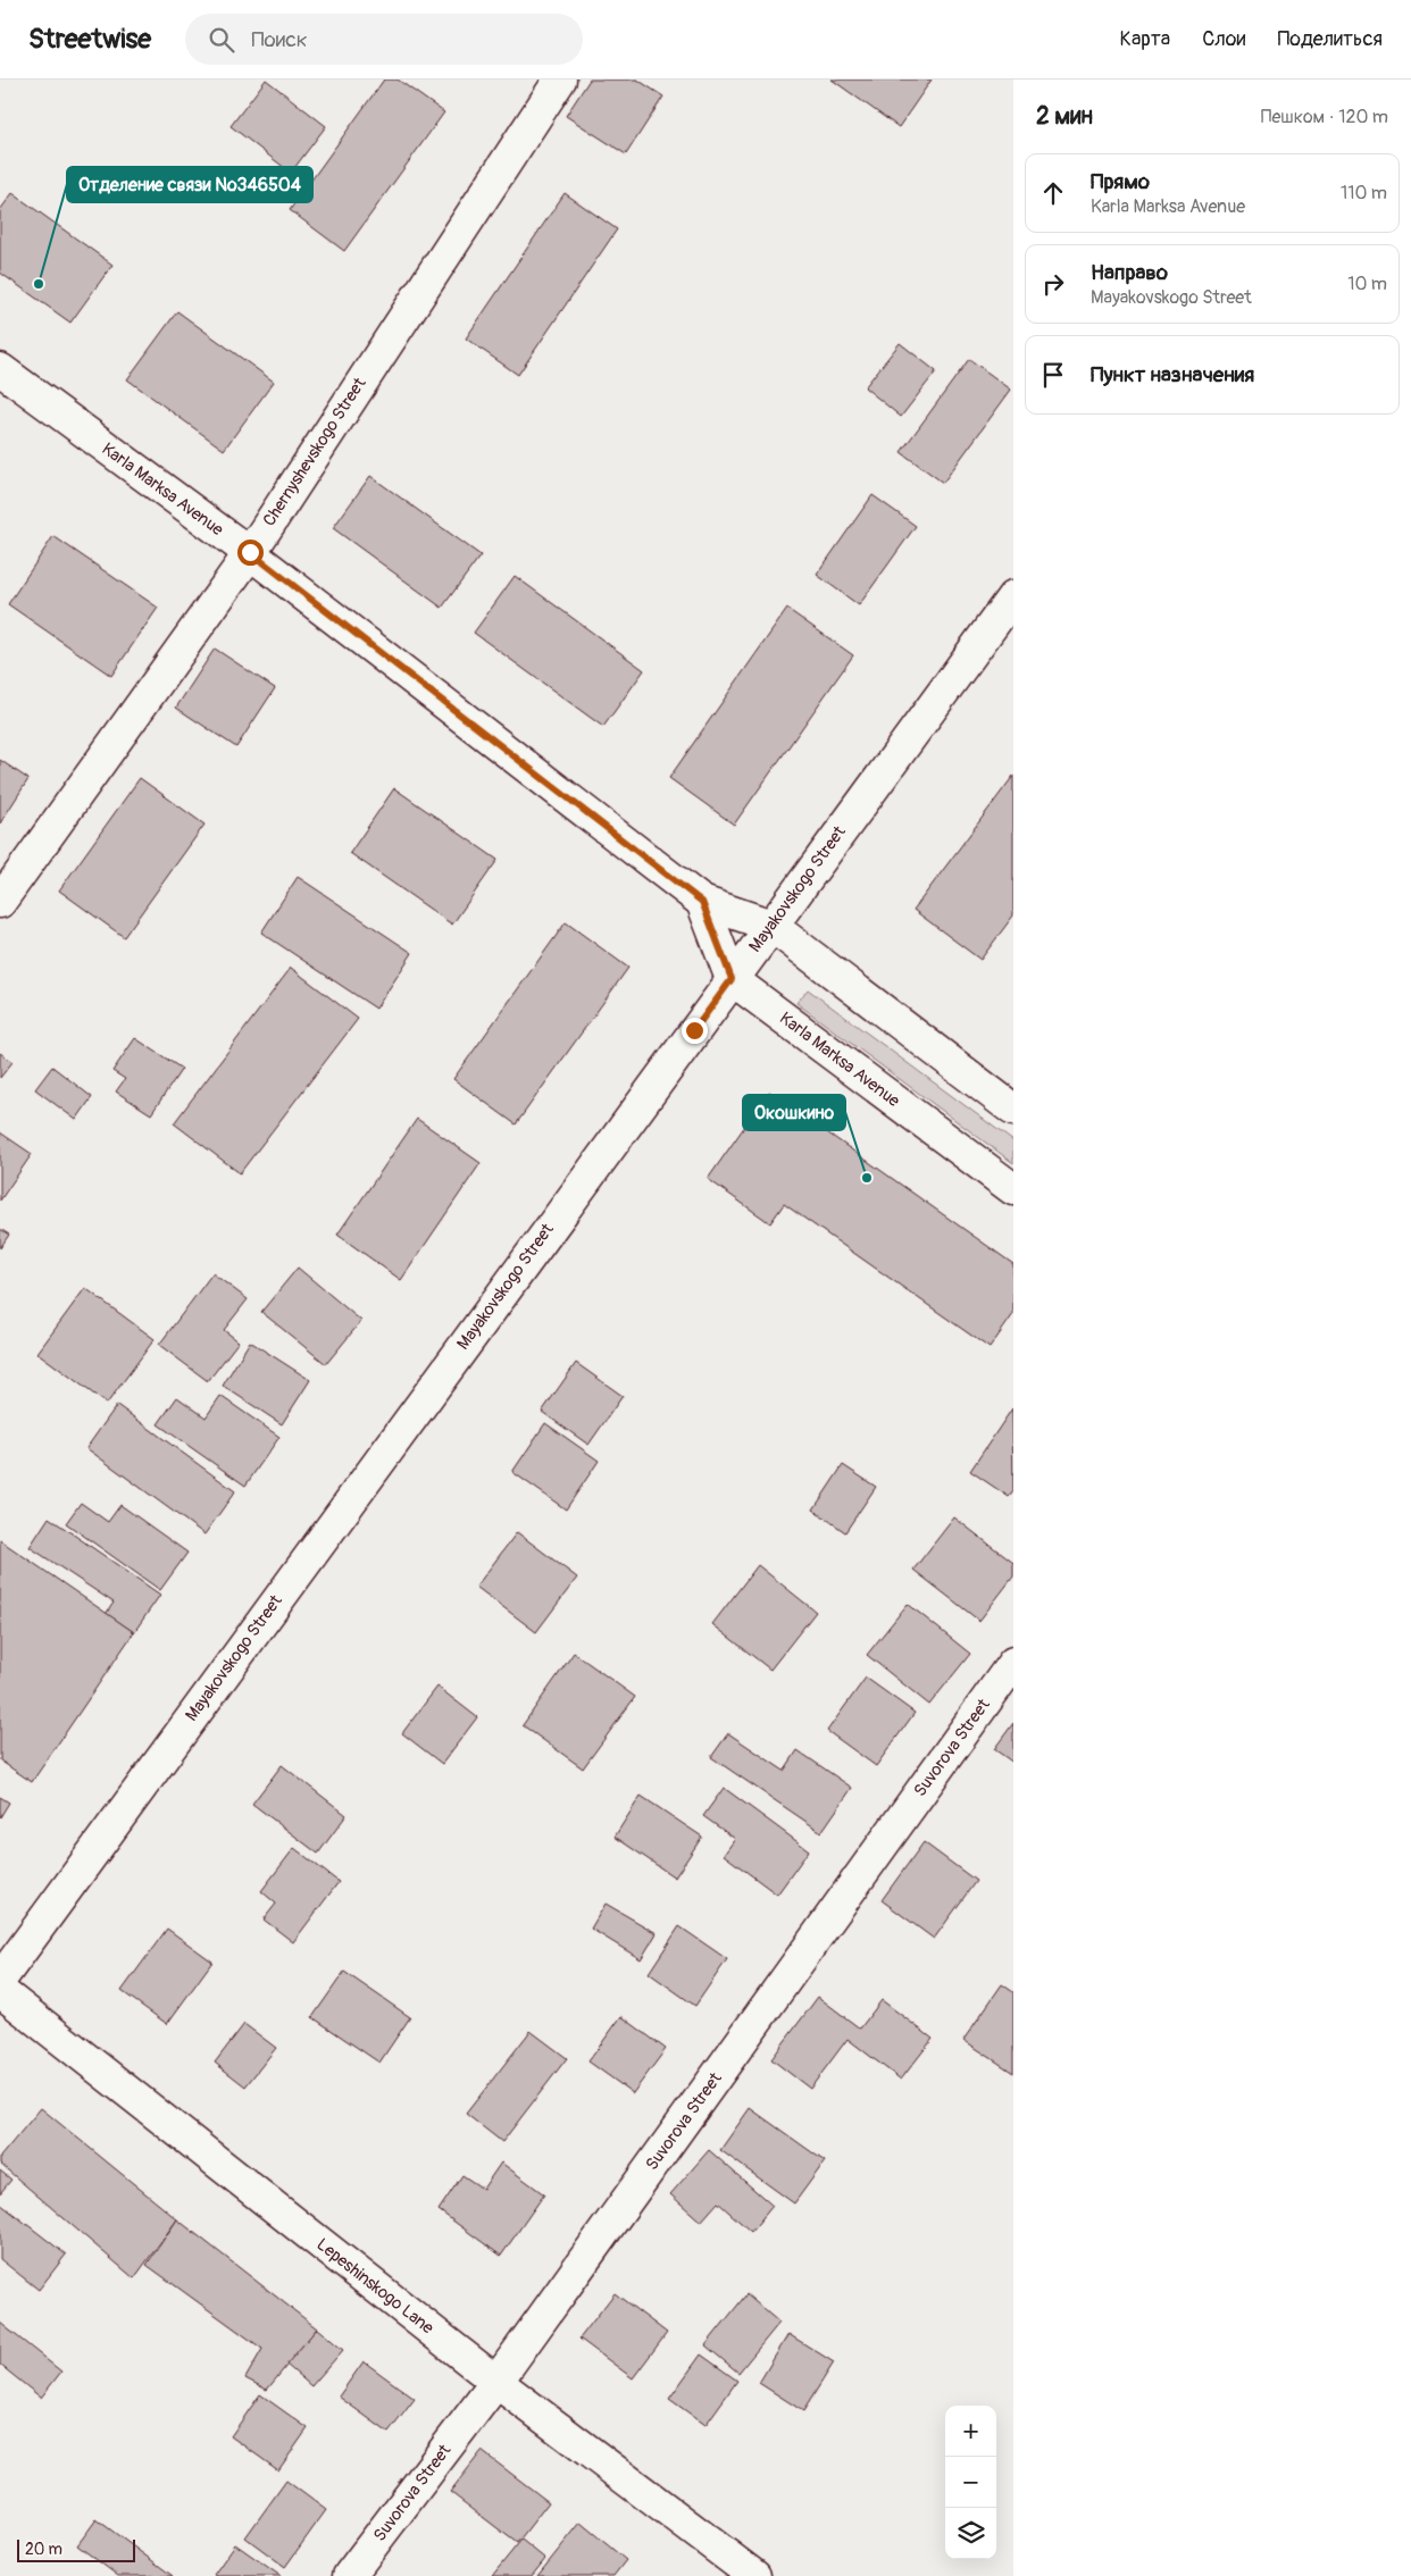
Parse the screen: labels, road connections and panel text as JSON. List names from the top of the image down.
{
  "streets": {
    "street": [
      "Chernyshevskogo Street",
      "Karla Marksa Avenue",
      "Mayakovskogo Street",
      "Suvorova Street",
      "Lepeshinskogo Lane"
    ]
  },
  "crossings": [
    ["Chernyshevskogo Street", "Karla Marksa Avenue"],
    ["Karla Marksa Avenue", "Mayakovskogo Street"],
    ["Suvorova Street", "Lepeshinskogo Lane"]
  ],
  "places": ["Отделение связи №346504", "Окошкино"],
  "scale_bar": "20 m",
  "page": {
    "header": "Streetwise",
    "search": "Поиск",
    "nav": ["Карта", "Слои", "Поделиться"],
    "heading": ["2 мин", "Пешком · 120 m"],
    "list": [
      ["Прямо", "Karla Marksa Avenue", "110 m"],
      ["Направо", "Mayakovskogo Street", "10 m"],
      "Пункт назначения"
    ],
    "map_buttons": ["+", "−"],
    "scale": "20 m"
  }
}
